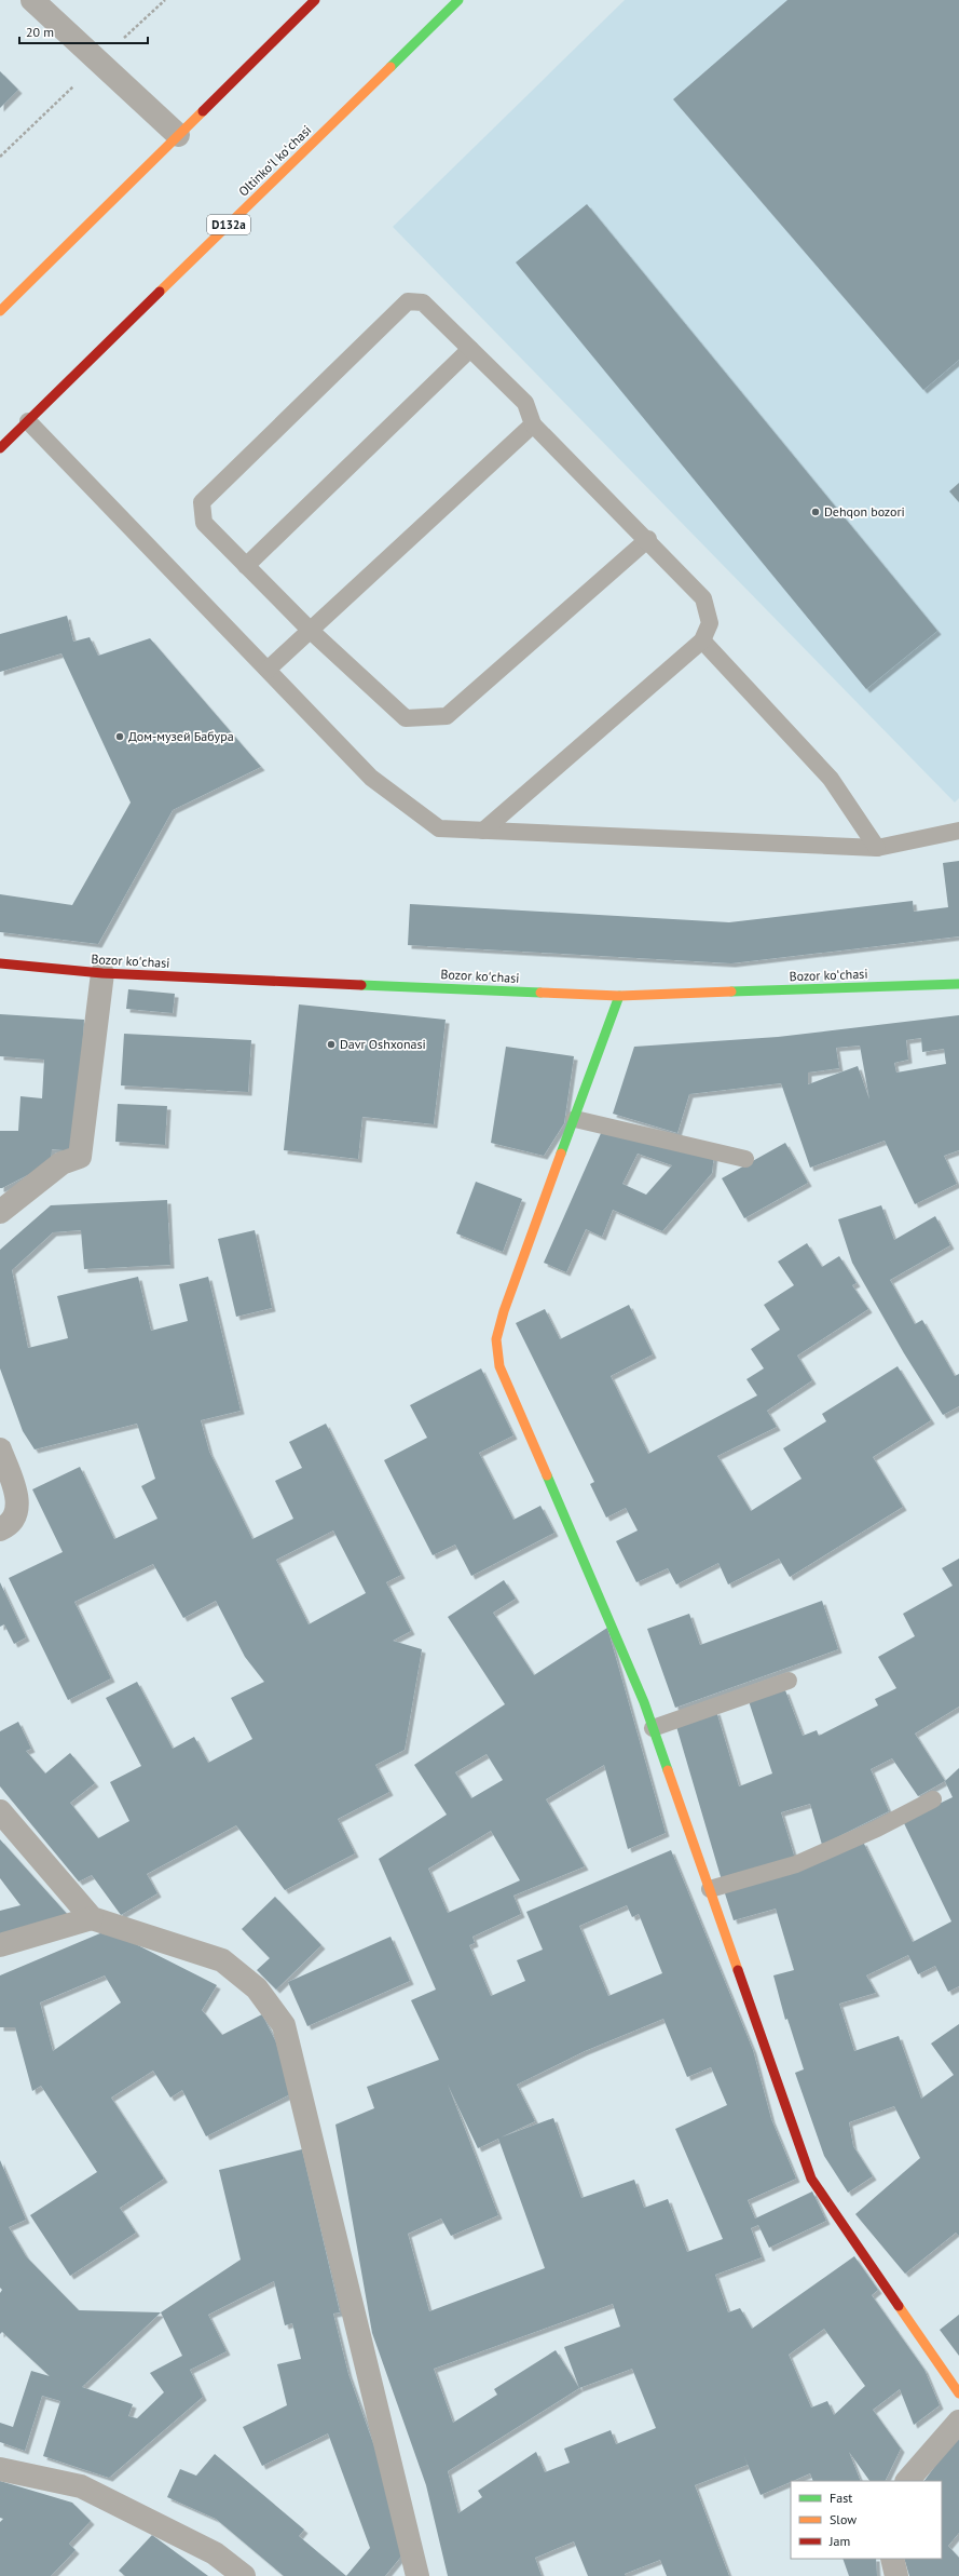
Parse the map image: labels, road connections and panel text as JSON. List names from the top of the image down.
{
  "streets": {
    "street": ["Oltinkoʻl koʻchasi", "D132a", "Bozor koʻchasi"]
  },
  "places": ["Dehqon bozori", "Дом-музей Бабура", "Davr Oshxonasi"],
  "legend": ["Fast", "Slow", "Jam"],
  "scale_bar": "20 m"
}
